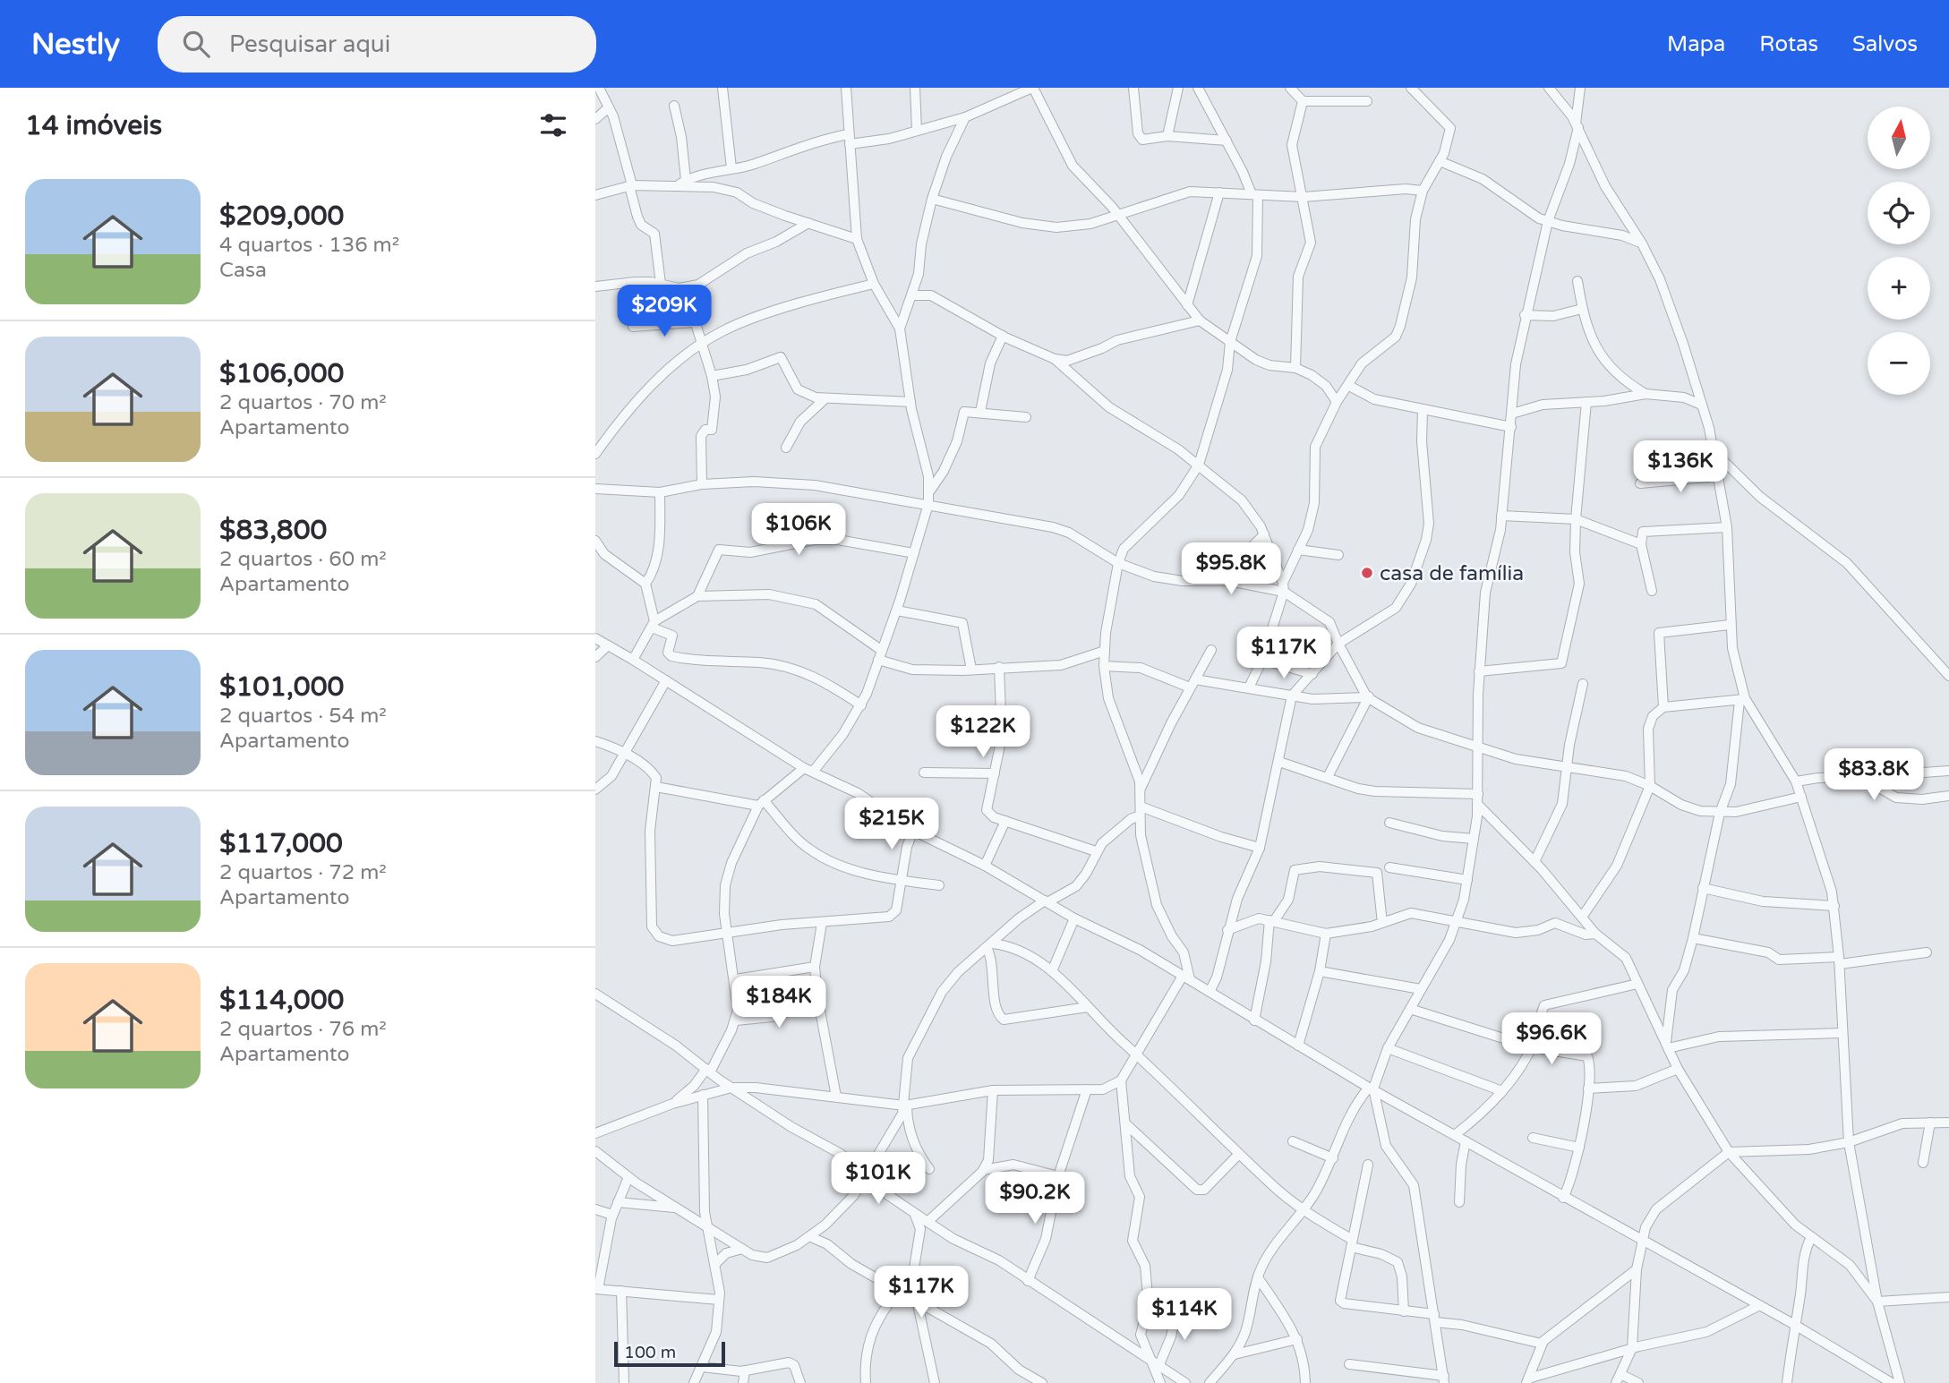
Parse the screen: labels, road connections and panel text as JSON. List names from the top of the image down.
{
  "places": ["casa de família"],
  "scale_bar": "100 m",
  "north": "top",
  "page": {
    "header": "Nestly",
    "search": "Pesquisar aqui",
    "nav": ["Mapa", "Rotas", "Salvos"],
    "heading": "14 imóveis",
    "map_buttons": ["+", "−"],
    "list": [
      {
        "name": "$209,000",
        "note": "4 quartos · 136 m² · Casa"
      },
      {
        "name": "$106,000",
        "note": "2 quartos · 70 m² · Apartamento"
      },
      {
        "name": "$83,800",
        "note": "2 quartos · 60 m² · Apartamento"
      },
      {
        "name": "$101,000",
        "note": "2 quartos · 54 m² · Apartamento"
      },
      {
        "name": "$117,000",
        "note": "2 quartos · 72 m² · Apartamento"
      },
      {
        "name": "$114,000",
        "note": "2 quartos · 76 m² · Apartamento"
      }
    ],
    "price": [
      "$209K",
      "$136K",
      "$106K",
      "$95.8K",
      "$117K",
      "$122K",
      "$83.8K",
      "$215K",
      "$184K",
      "$96.6K",
      "$101K",
      "$90.2K",
      "$117K",
      "$114K"
    ],
    "scale": "100 m"
  }
}
